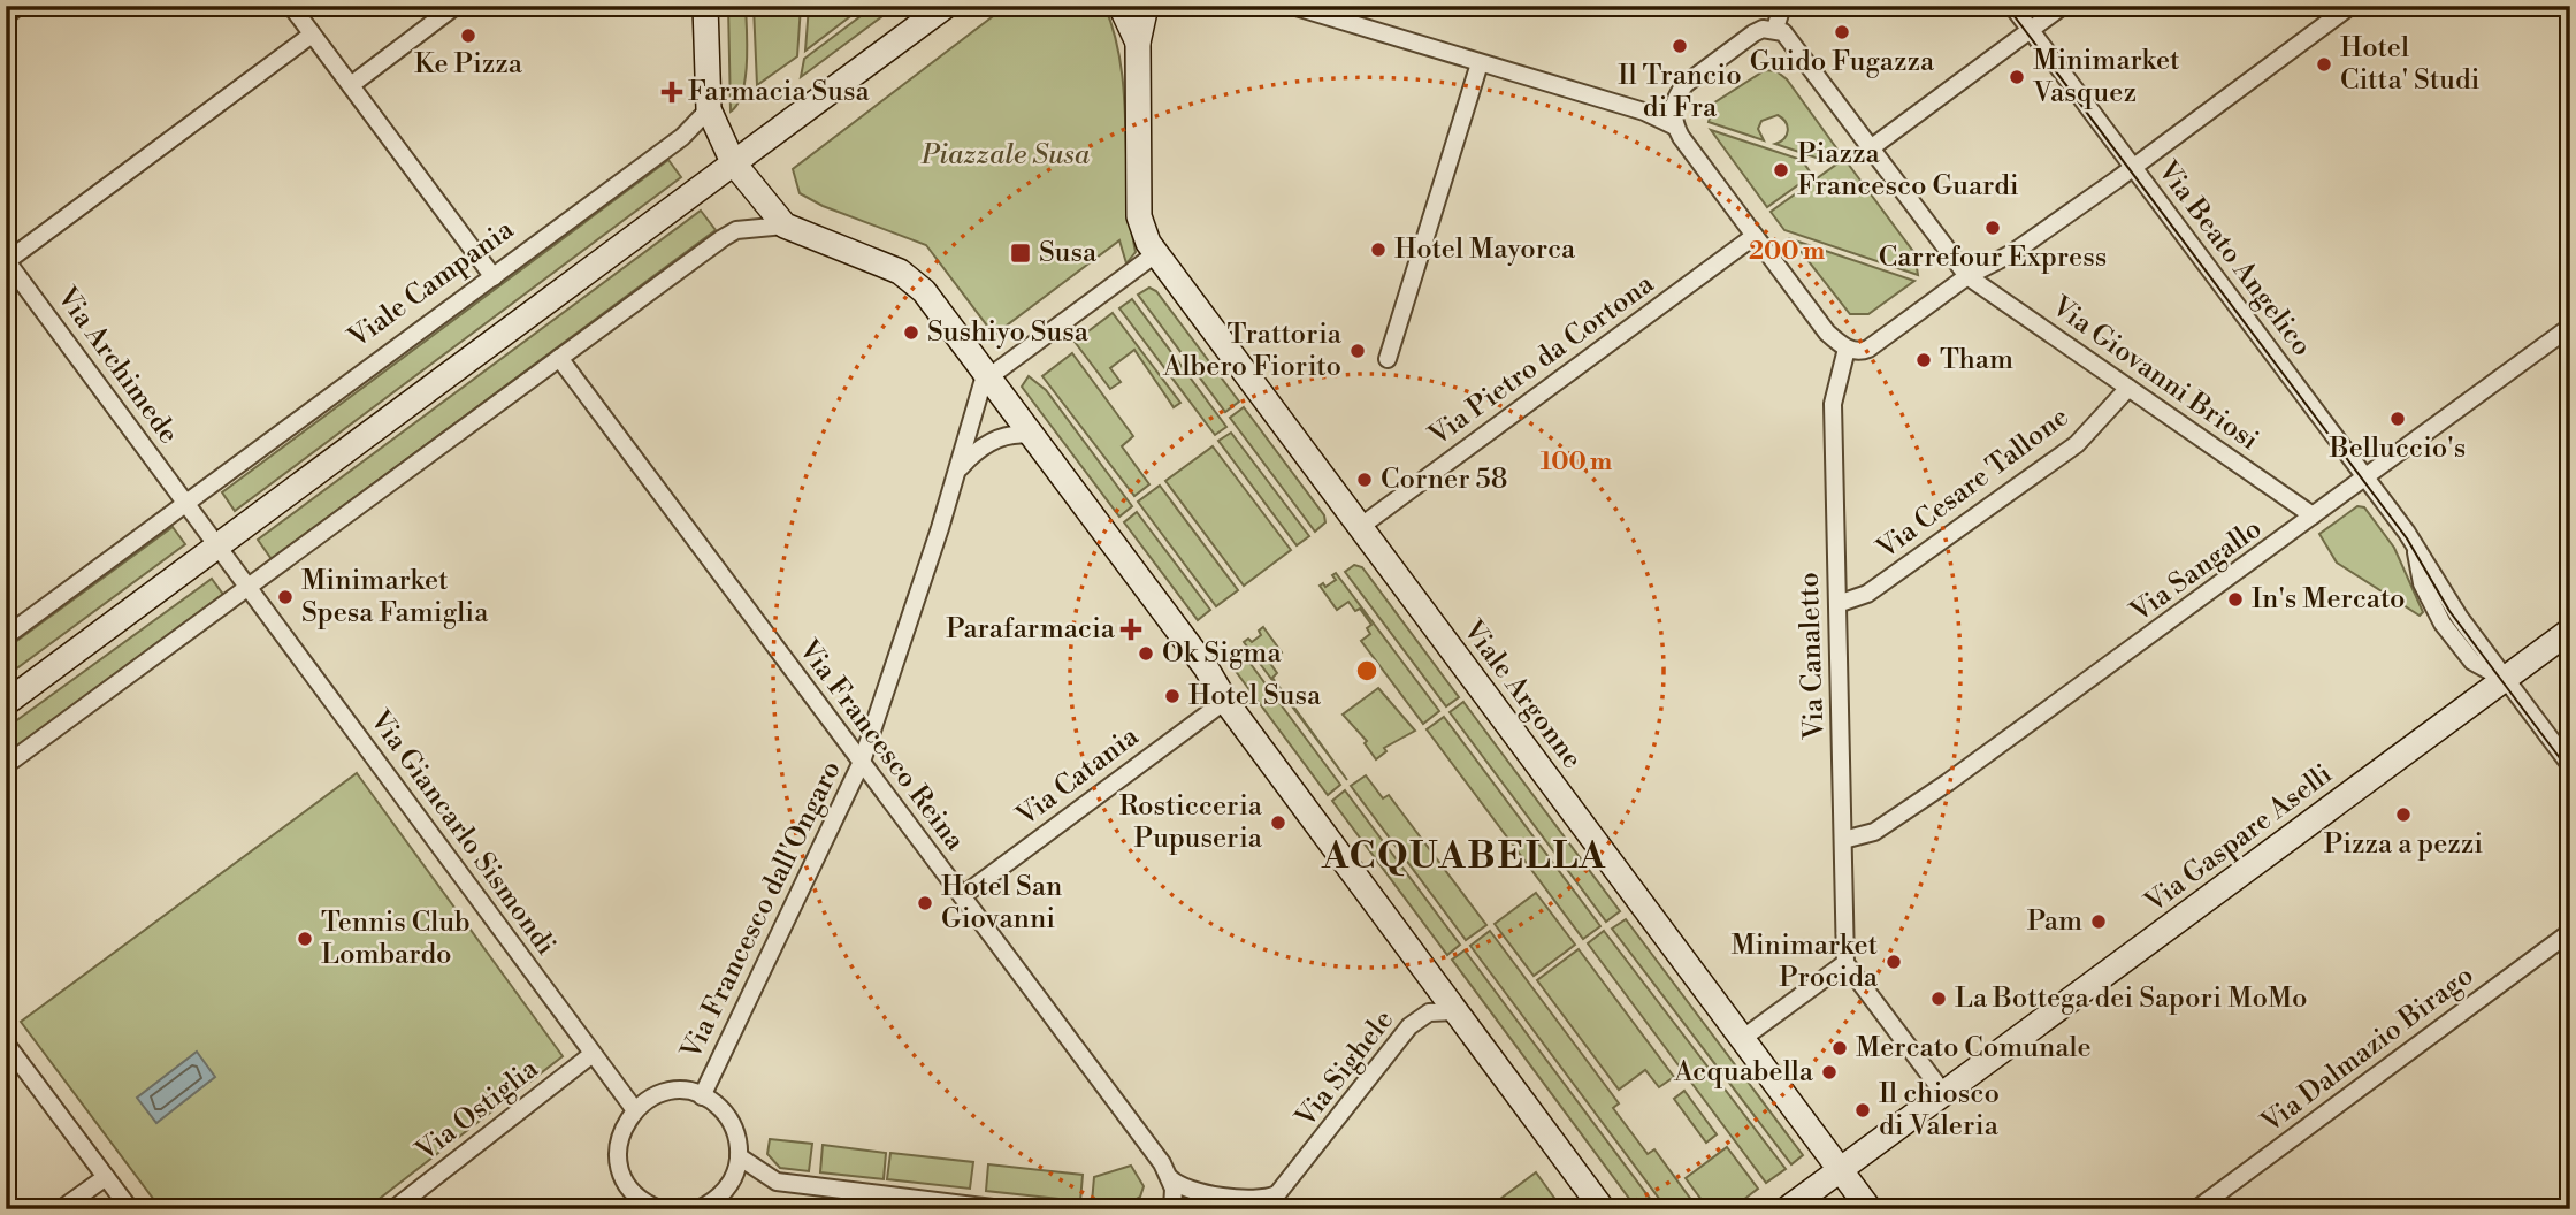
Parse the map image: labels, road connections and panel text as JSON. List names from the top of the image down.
{
  "streets": {
    "street": [
      "Via Beato Angelico",
      "Viale Campania",
      "Via Pietro da Cortona",
      "Via Archimede",
      "Via Giovanni Briosi",
      "Via Cesare Tallone",
      "Via Sangallo",
      "Via Canaletto",
      "Viale Argonne",
      "Via Francesco Reina",
      "Via Catania",
      "Via Giancarlo Sismondi",
      "Via Gaspare Aselli",
      "Via Francesco dall'Ongaro",
      "Via Dalmazio Birago",
      "Via Sighele",
      "Via Ostiglia"
    ]
  },
  "crossings": [
    ["Via Beato Angelico", "Via Sangallo"],
    ["Via Beato Angelico", "Via Gaspare Aselli"],
    ["Viale Campania", "Via Archimede"],
    ["Via Pietro da Cortona", "Viale Argonne"],
    ["Via Giovanni Briosi", "Via Cesare Tallone"],
    ["Via Giovanni Briosi", "Via Sangallo"],
    ["Via Cesare Tallone", "Via Canaletto"],
    ["Via Sangallo", "Via Canaletto"],
    ["Viale Argonne", "Via Gaspare Aselli"],
    ["Via Francesco Reina", "Via Catania"],
    ["Via Francesco Reina", "Via Francesco dall'Ongaro"],
    ["Via Giancarlo Sismondi", "Via Ostiglia"]
  ],
  "districts": ["ACQUABELLA"],
  "parks": ["Piazzale Susa"],
  "places": {
    "other": [
      "Guido Fugazza",
      "Ke Pizza",
      "Il Trancio di Fra",
      "Hotel Citta' Studi",
      "Minimarket Vasquez",
      "Piazza Francesco Guardi",
      "Carrefour Express",
      "Hotel Mayorca",
      "Sushiyo Susa",
      "Trattoria Albero Fiorito",
      "Tham",
      "Belluccio's",
      "Corner 58",
      "Minimarket Spesa Famiglia",
      "In's Mercato",
      "Ok Sigma",
      "Hotel Susa",
      "Pizza a pezzi",
      "Rosticceria Pupuseria",
      "Hotel San Giovanni",
      "Pam",
      "Tennis Club Lombardo",
      "Minimarket Procida",
      "La Bottega dei Sapori MoMo",
      "Mercato Comunale",
      "Acquabella",
      "Il chiosco di Valeria"
    ],
    "health": ["Farmacia Susa", "Parafarmacia"],
    "transit": ["Susa"]
  },
  "rings": ["200 m", "100 m"]
}
